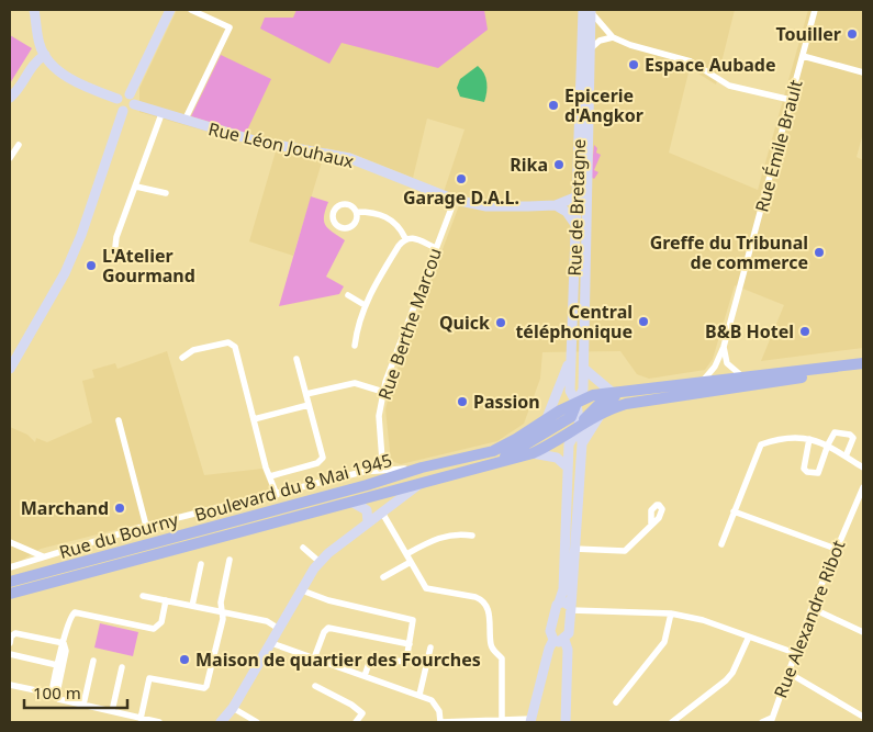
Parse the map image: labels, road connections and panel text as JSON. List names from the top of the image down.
{
  "streets": {
    "main road": ["Rue Léon Jouhaux", "Rue de Bretagne", "Boulevard du 8 Mai 1945"],
    "street": [
      "Rue Émile Brault",
      "Rue Berthe Marcou",
      "Rue du Bourny",
      "Rue Alexandre Ribot"
    ]
  },
  "crossings": [
    ["Rue Léon Jouhaux", "Rue de Bretagne"],
    ["Rue Léon Jouhaux", "Rue Berthe Marcou"],
    ["Rue Émile Brault", "Boulevard du 8 Mai 1945"],
    ["Rue de Bretagne", "Boulevard du 8 Mai 1945"],
    ["Rue Berthe Marcou", "Rue du Bourny"],
    ["Boulevard du 8 Mai 1945", "Rue du Bourny"]
  ],
  "places": [
    "Touiller",
    "Espace Aubade",
    "Epicerie d'Angkor",
    "Rika",
    "Garage D.A.L.",
    "Greffe du Tribunal de commerce",
    "L'Atelier Gourmand",
    "Central téléphonique",
    "Quick",
    "B&B Hotel",
    "Passion",
    "Marchand",
    "Maison de quartier des Fourches"
  ],
  "scale_bar": "100 m"
}
